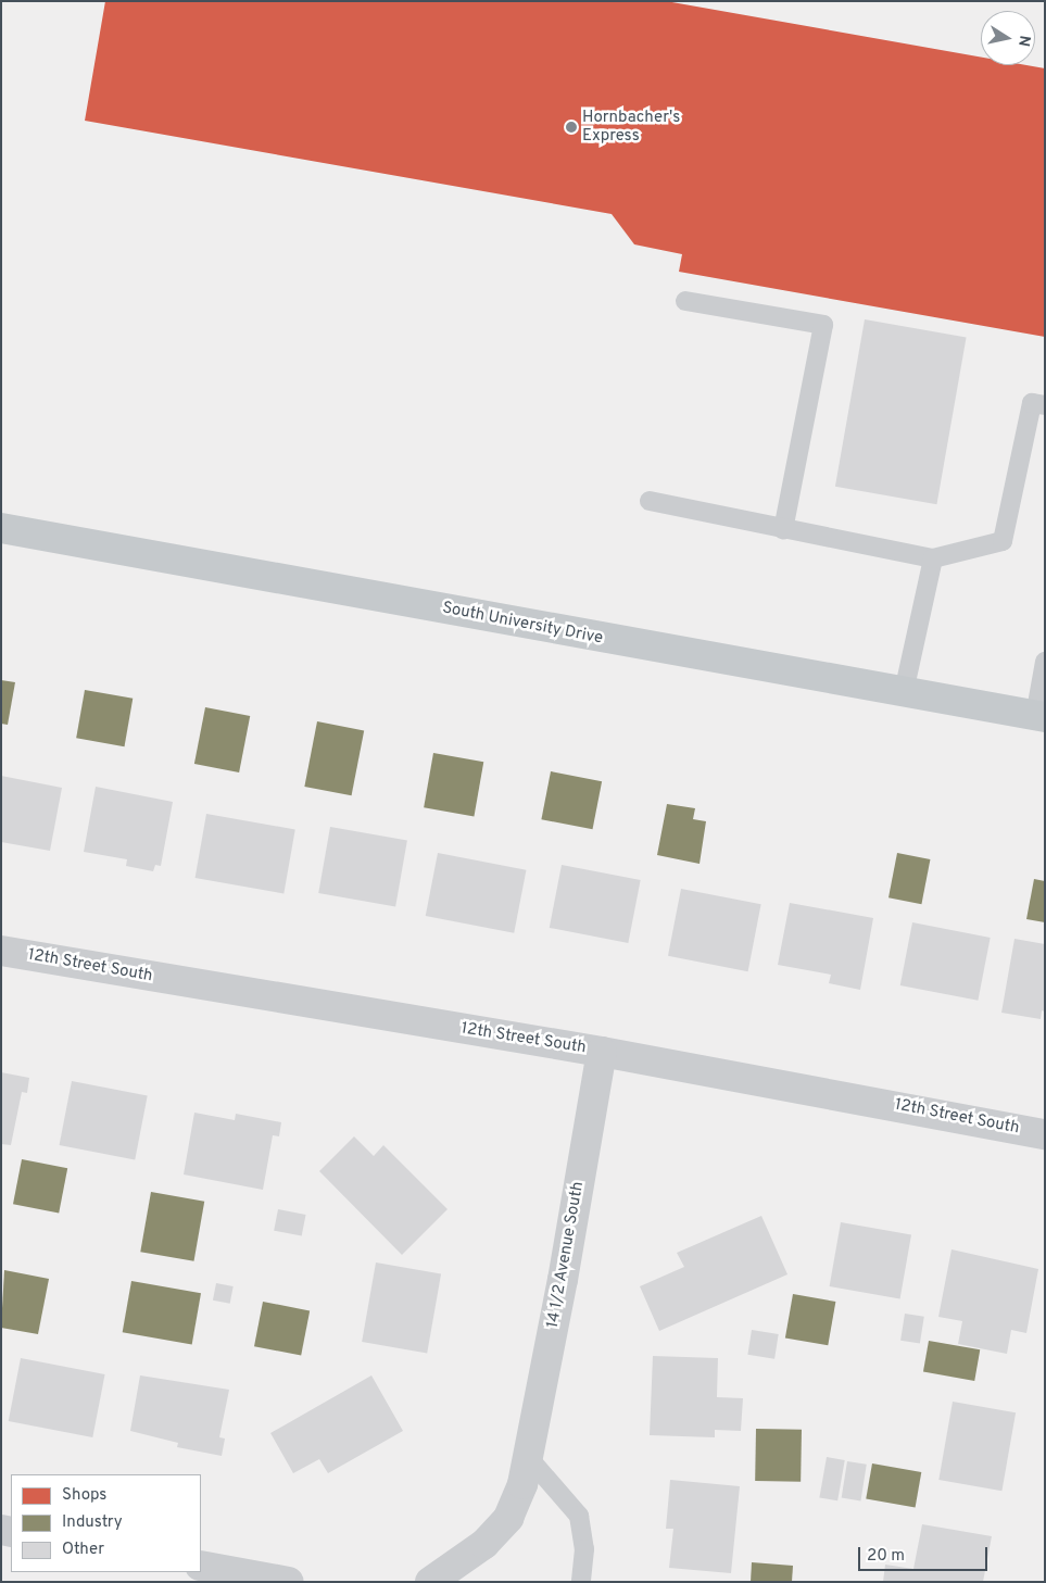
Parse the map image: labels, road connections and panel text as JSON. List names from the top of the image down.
{
  "streets": {
    "main road": ["South University Drive"],
    "street": ["12th Street South", "14 1/2 Avenue South"]
  },
  "crossings": [
    ["12th Street South", "14 1/2 Avenue South"]
  ],
  "places": ["Hornbacher's Express"],
  "legend": ["Shops", "Industry", "Other"],
  "scale_bar": "20 m",
  "north": "right"
}
